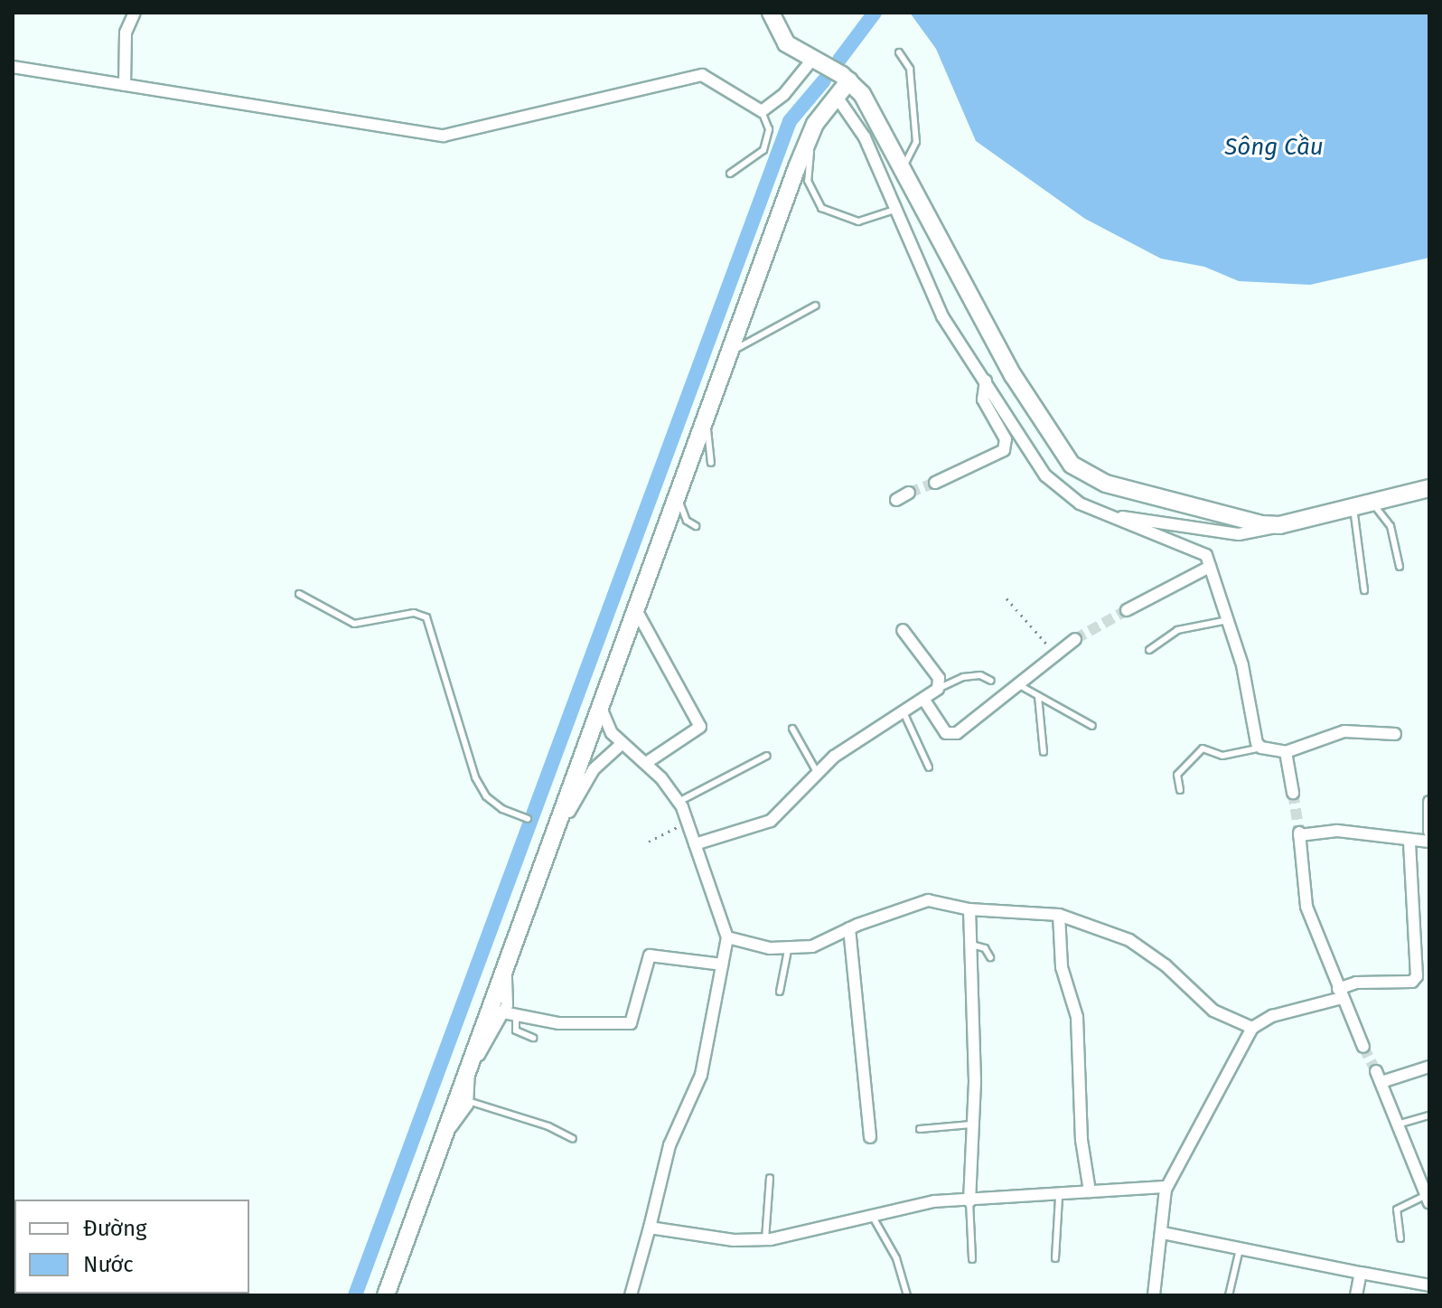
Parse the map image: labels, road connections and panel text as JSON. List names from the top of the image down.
{
  "water": ["Sông Cầu"],
  "legend": ["Đường", "Nước"]
}
